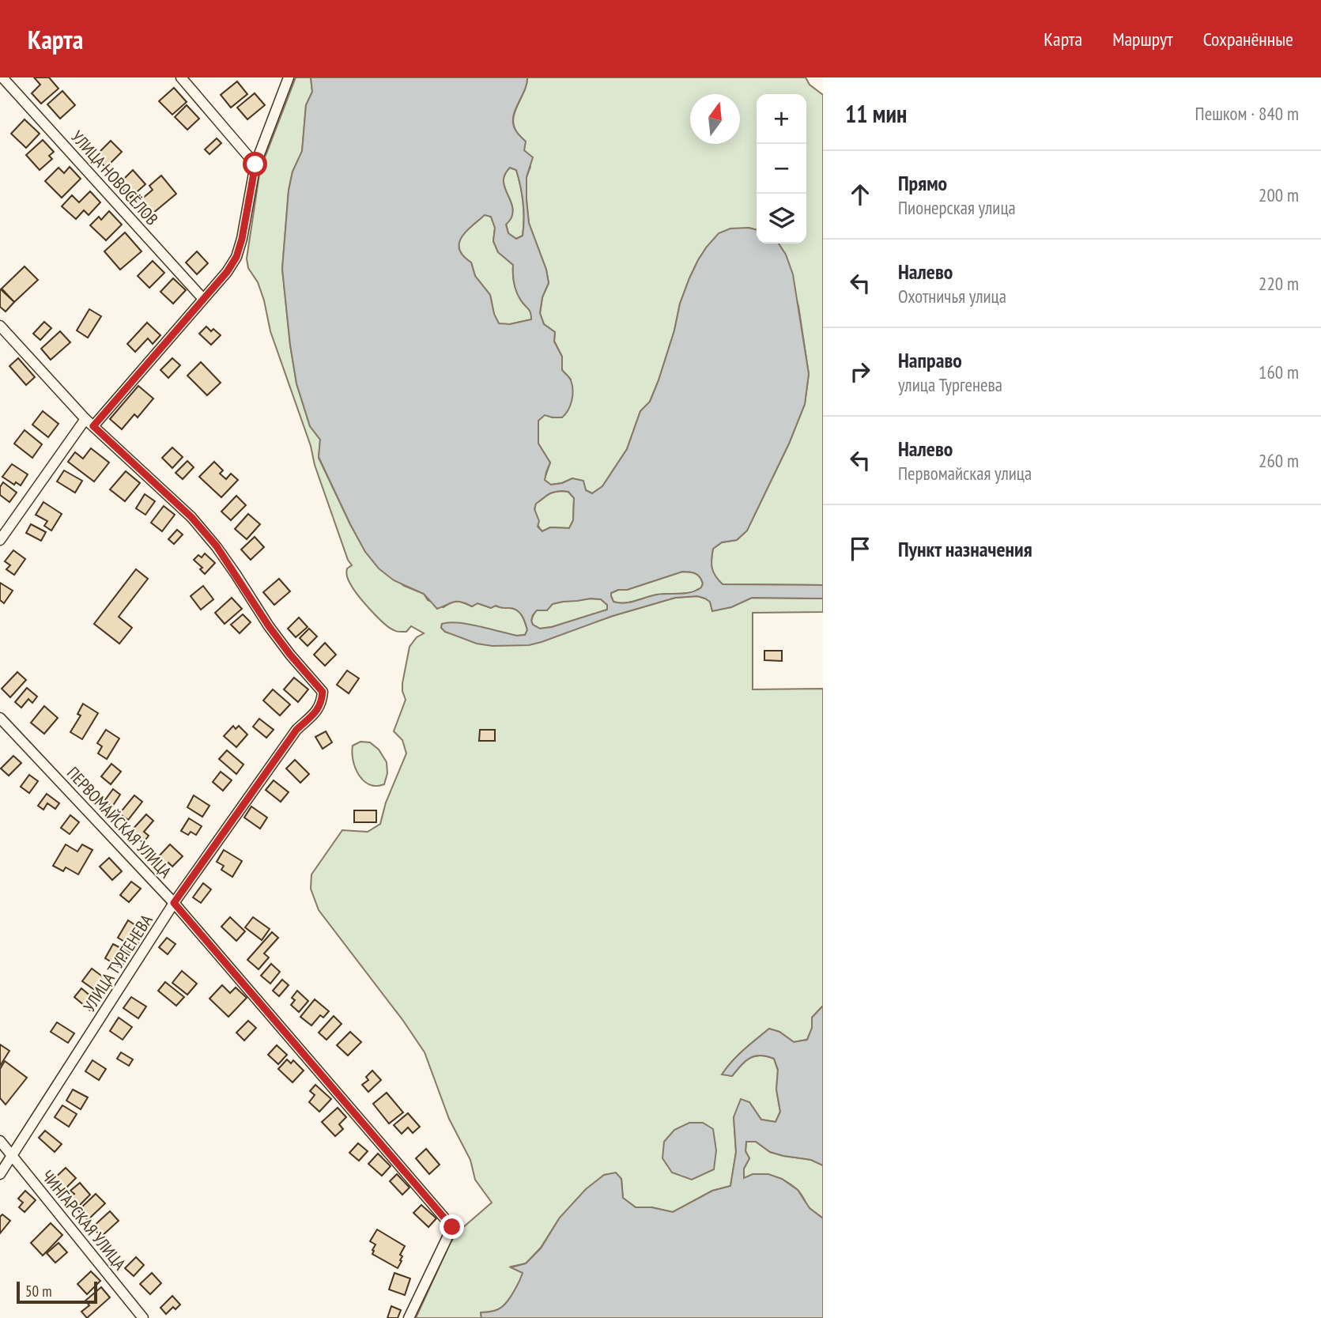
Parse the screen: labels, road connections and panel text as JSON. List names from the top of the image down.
{
  "streets": {
    "street": [
      "УЛИЦА НОВОСЁЛОВ",
      "ПЕРВОМАЙСКАЯ УЛИЦА",
      "УЛИЦА ТУРГЕНЕВА",
      "ЧИНГАРСКАЯ УЛИЦА"
    ]
  },
  "crossings": [
    ["ПЕРВОМАЙСКАЯ УЛИЦА", "УЛИЦА ТУРГЕНЕВА"],
    ["УЛИЦА ТУРГЕНЕВА", "ЧИНГАРСКАЯ УЛИЦА"]
  ],
  "scale_bar": "50 m",
  "north": "top",
  "page": {
    "header": "Карта",
    "nav": ["Карта", "Маршрут", "Сохранённые"],
    "heading": ["11 мин", "Пешком · 840 m"],
    "map_buttons": ["+", "−"],
    "list": [
      ["Прямо", "Пионерская улица", "200 m"],
      ["Налево", "Охотничья улица", "220 m"],
      ["Направо", "улица Тургенева", "160 m"],
      ["Налево", "Первомайская улица", "260 m"],
      "Пункт назначения"
    ],
    "scale": "50 m"
  }
}
